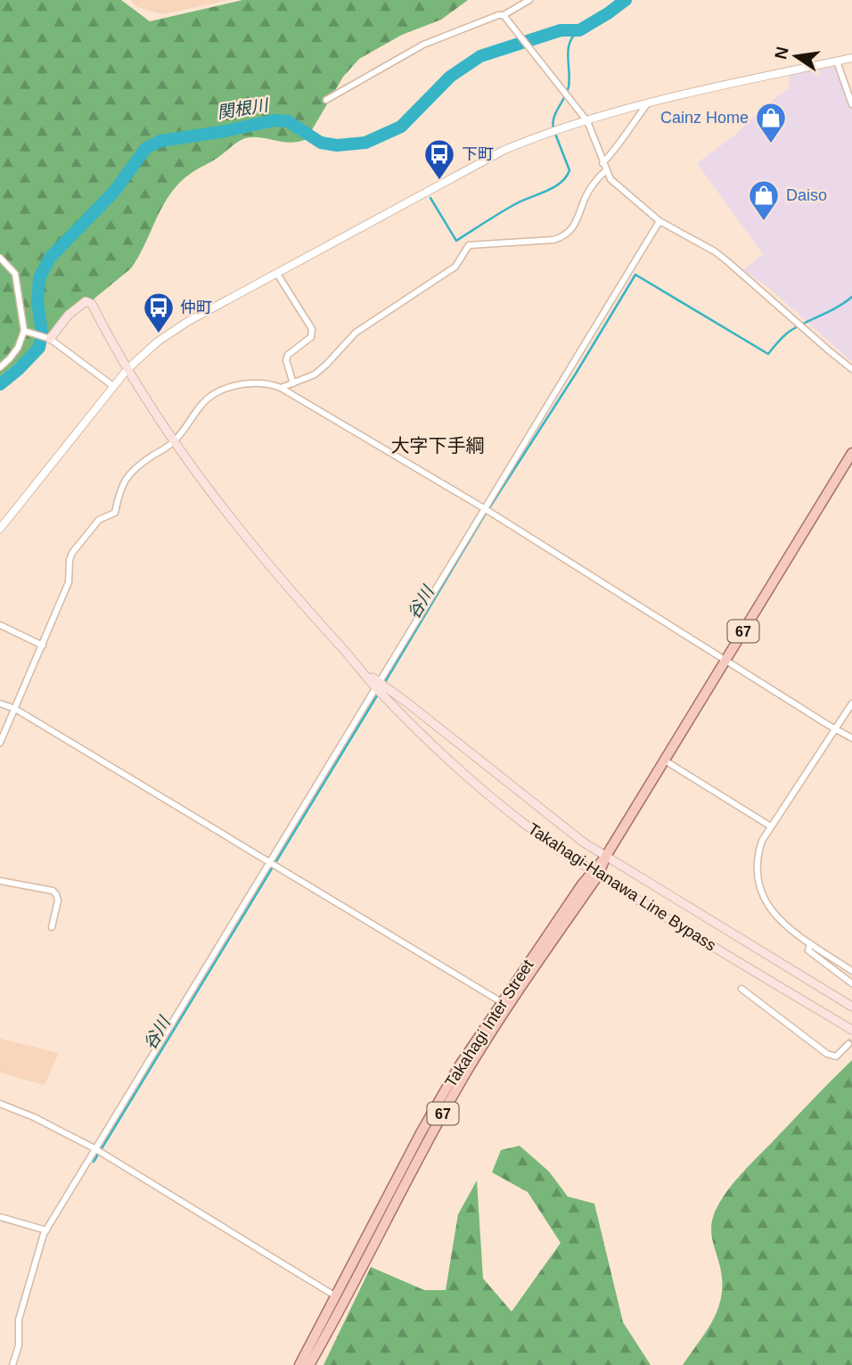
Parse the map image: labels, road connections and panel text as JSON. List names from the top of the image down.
{
  "streets": {
    "main road": ["67", "Takahagi-Hanawa Line Bypass", "Takahagi Inter Street"]
  },
  "crossings": [
    ["Takahagi-Hanawa Line Bypass", "Takahagi Inter Street"]
  ],
  "districts": ["大字下手綱"],
  "water": ["関根川", "谷川"],
  "places": {
    "shop": ["Cainz Home", "Daiso"],
    "bus stop": ["下町", "仲町"]
  },
  "north": "left"
}
